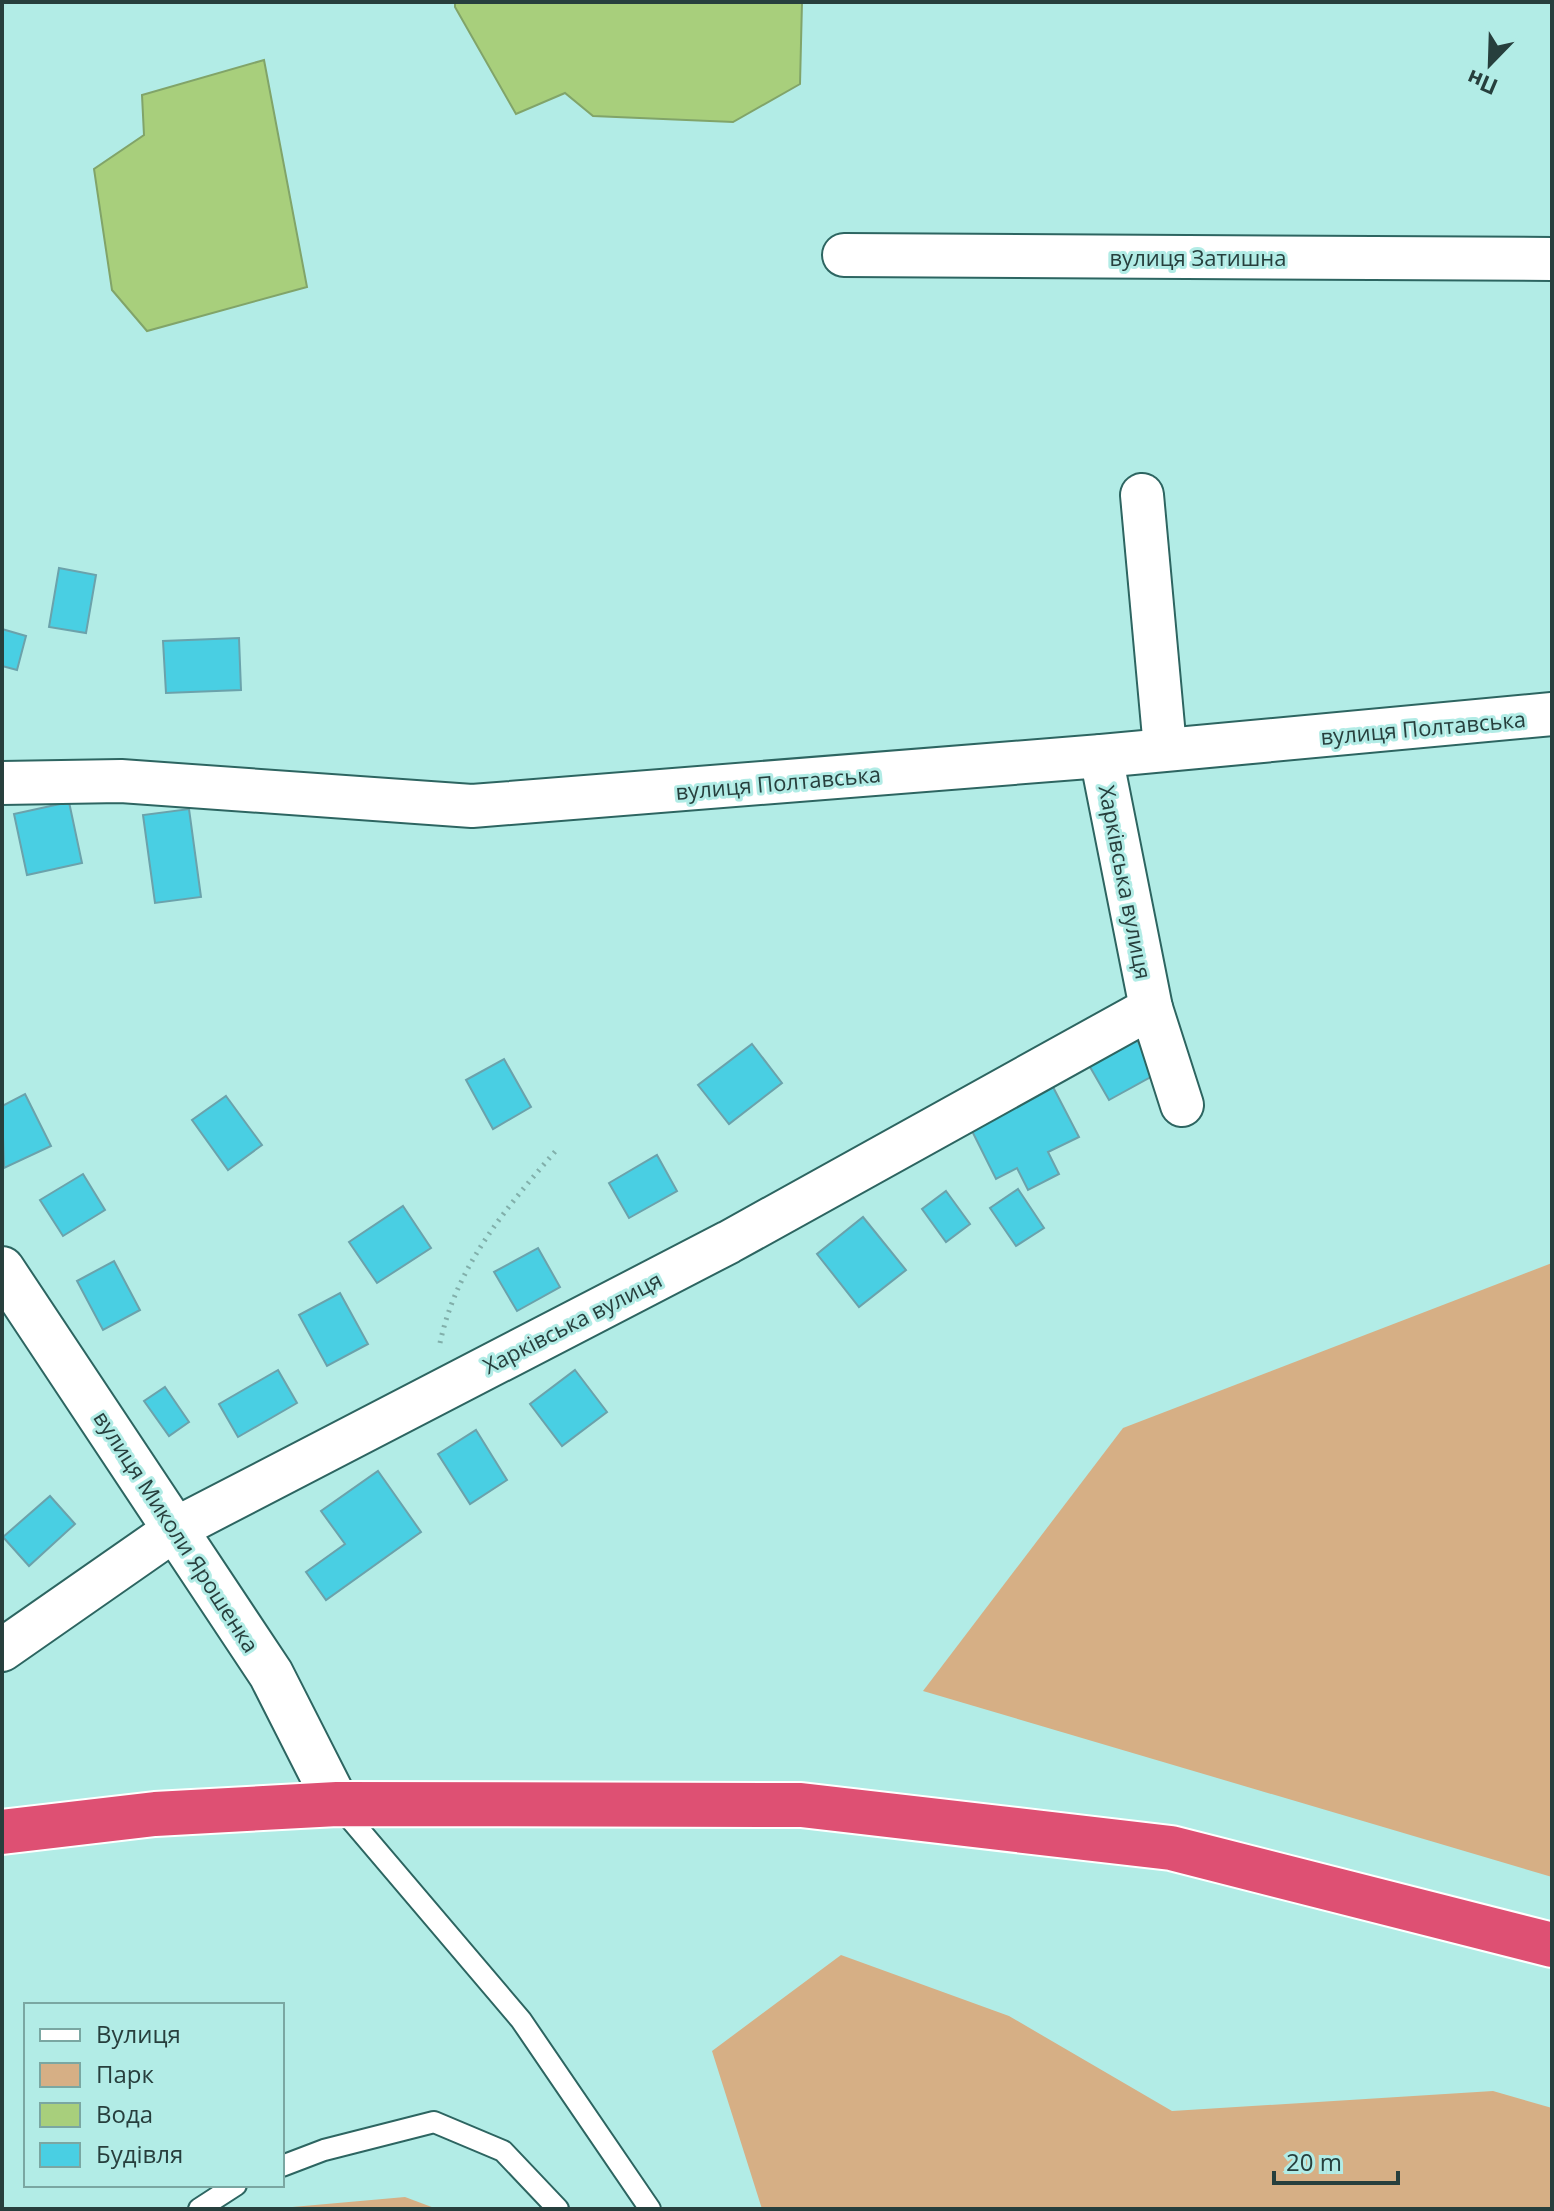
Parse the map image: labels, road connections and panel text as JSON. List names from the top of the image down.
{
  "streets": {
    "street": [
      "вулиця Затишна",
      "вулиця Полтавська",
      "Харківська вулиця",
      "вулиця Миколи Ярошенка"
    ]
  },
  "crossings": [
    ["вулиця Полтавська", "Харківська вулиця"],
    ["Харківська вулиця", "вулиця Миколи Ярошенка"]
  ],
  "legend": [
    "Вулиця",
    "Парк",
    "Вода",
    "Будівля"
  ],
  "scale_bar": "20 m",
  "north": "bottom left"
}
